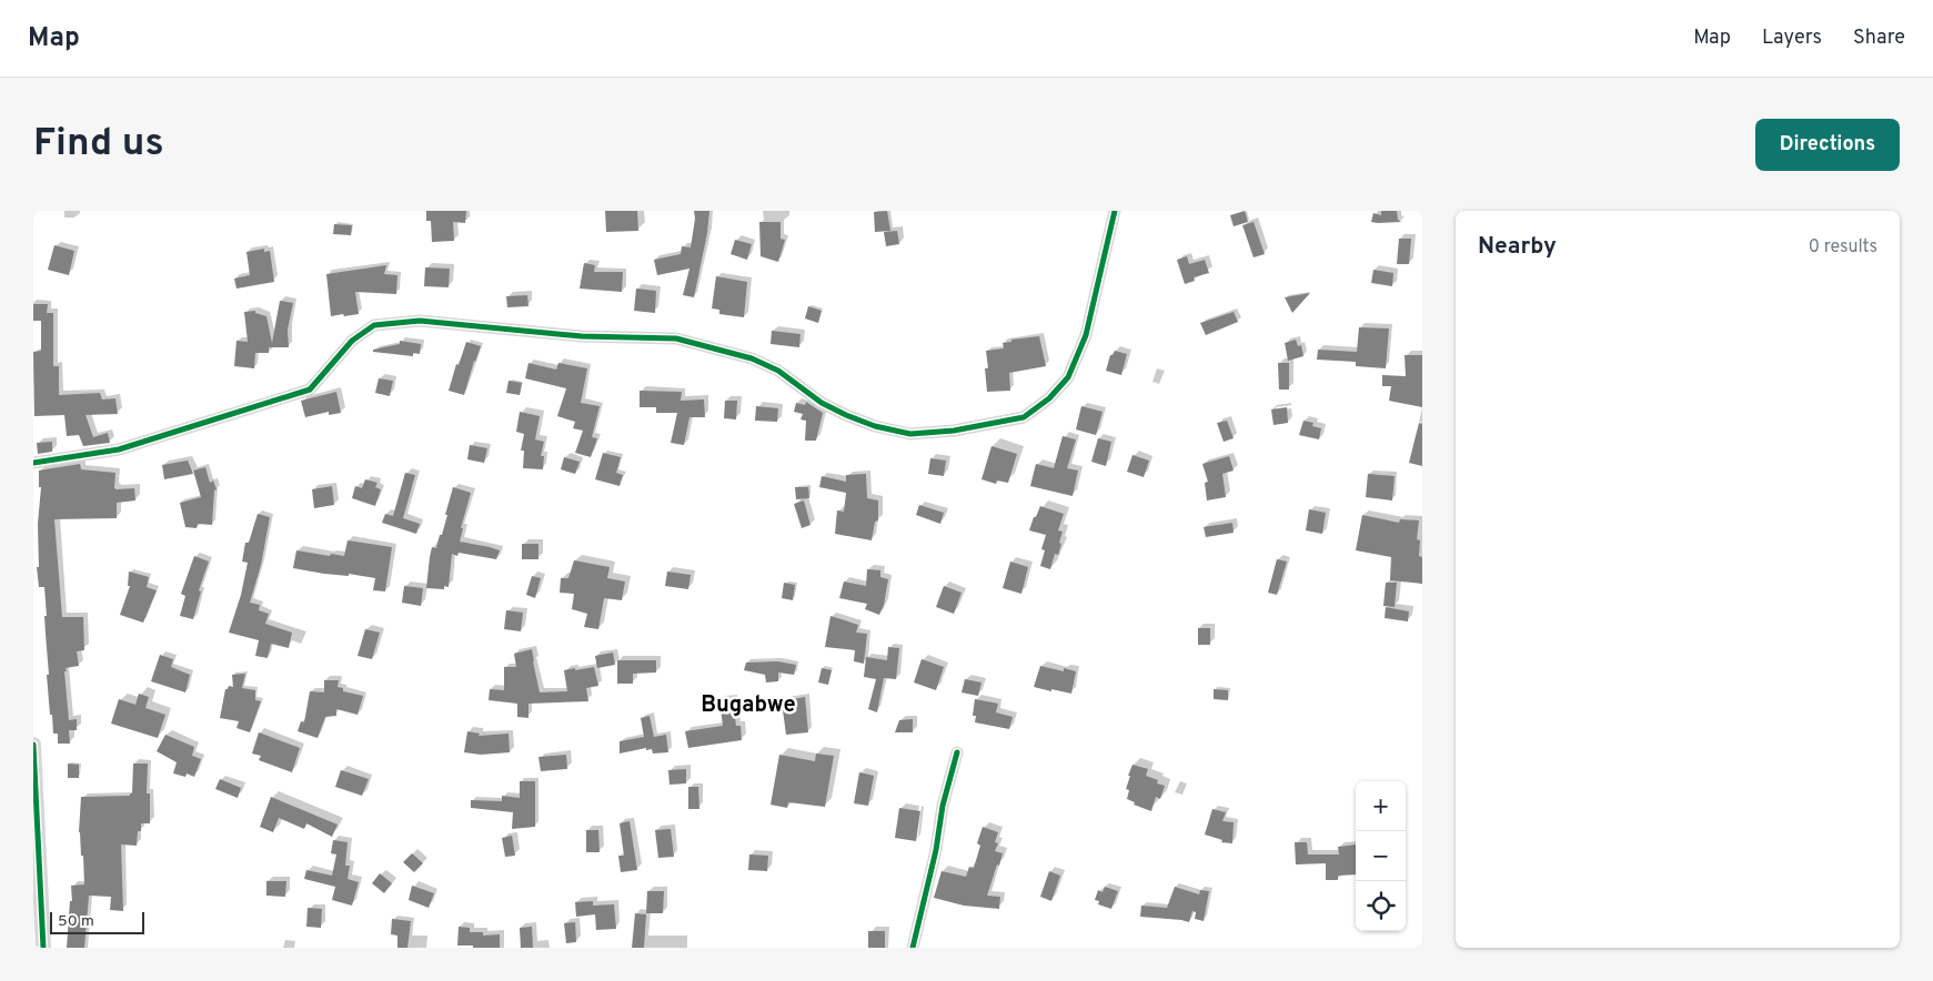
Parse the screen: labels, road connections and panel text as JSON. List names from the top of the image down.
{
  "districts": ["Bugabwe"],
  "scale_bar": "50 m",
  "page": {
    "header": "Map",
    "nav": ["Map", "Layers", "Share"],
    "buttons": "Directions",
    "title": "Find us",
    "heading": ["Nearby", "0 results"],
    "map_buttons": ["+", "−"],
    "scale": "50 m"
  }
}
